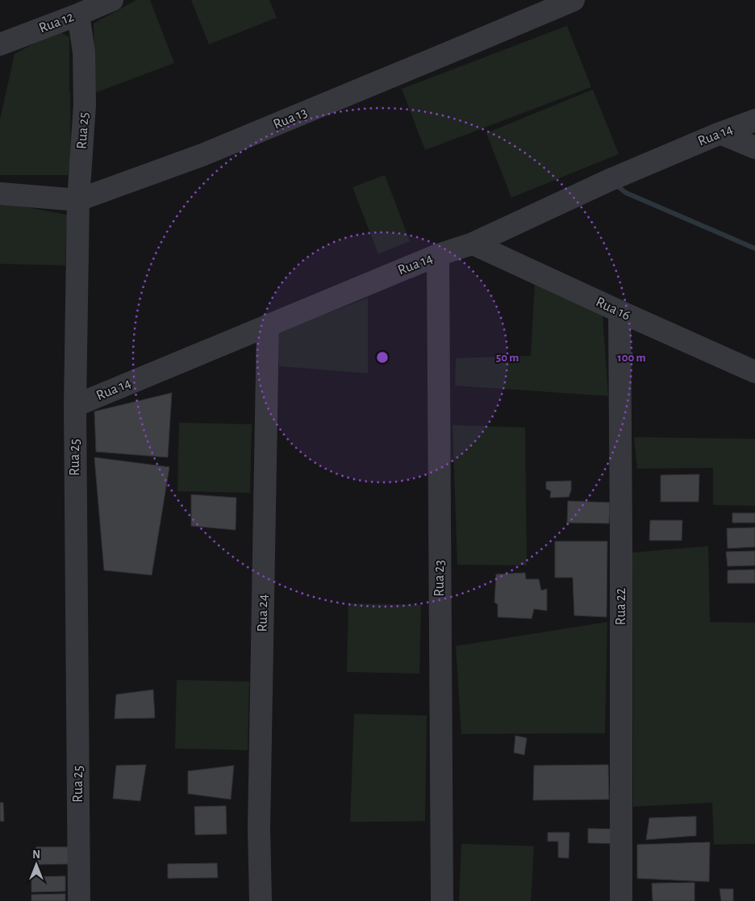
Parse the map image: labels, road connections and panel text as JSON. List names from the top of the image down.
{
  "streets": {
    "street": [
      "Rua 12",
      "Rua 13",
      "Rua 25",
      "Rua 14",
      "Rua 16",
      "Rua 23",
      "Rua 22",
      "Rua 24"
    ]
  },
  "crossings": [
    ["Rua 12", "Rua 25"],
    ["Rua 13", "Rua 25"],
    ["Rua 25", "Rua 14"],
    ["Rua 14", "Rua 16"],
    ["Rua 14", "Rua 23"],
    ["Rua 14", "Rua 24"],
    ["Rua 16", "Rua 22"]
  ],
  "north": "top",
  "rings": ["50 m", "100 m"]
}
